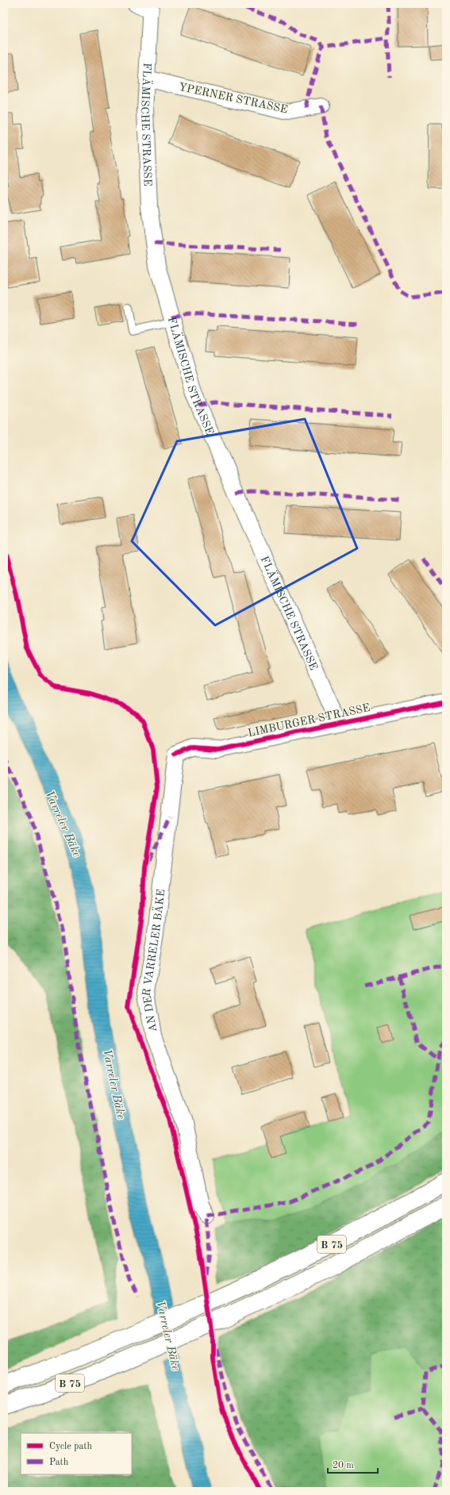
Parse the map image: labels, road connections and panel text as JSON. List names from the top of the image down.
{
  "streets": {
    "highway": ["B 75"],
    "street": [
      "YPERNER STRASSE",
      "FLÄMISCHE STRASSE",
      "LIMBURGER STRASSE",
      "AN DER VARRELER BÄKE"
    ]
  },
  "crossings": [
    ["YPERNER STRASSE", "FLÄMISCHE STRASSE"],
    ["FLÄMISCHE STRASSE", "LIMBURGER STRASSE"],
    ["LIMBURGER STRASSE", "AN DER VARRELER BÄKE"]
  ],
  "water": ["Varreler Bäke"],
  "legend": ["Cycle path", "Path"],
  "scale_bar": "20 m"
}
